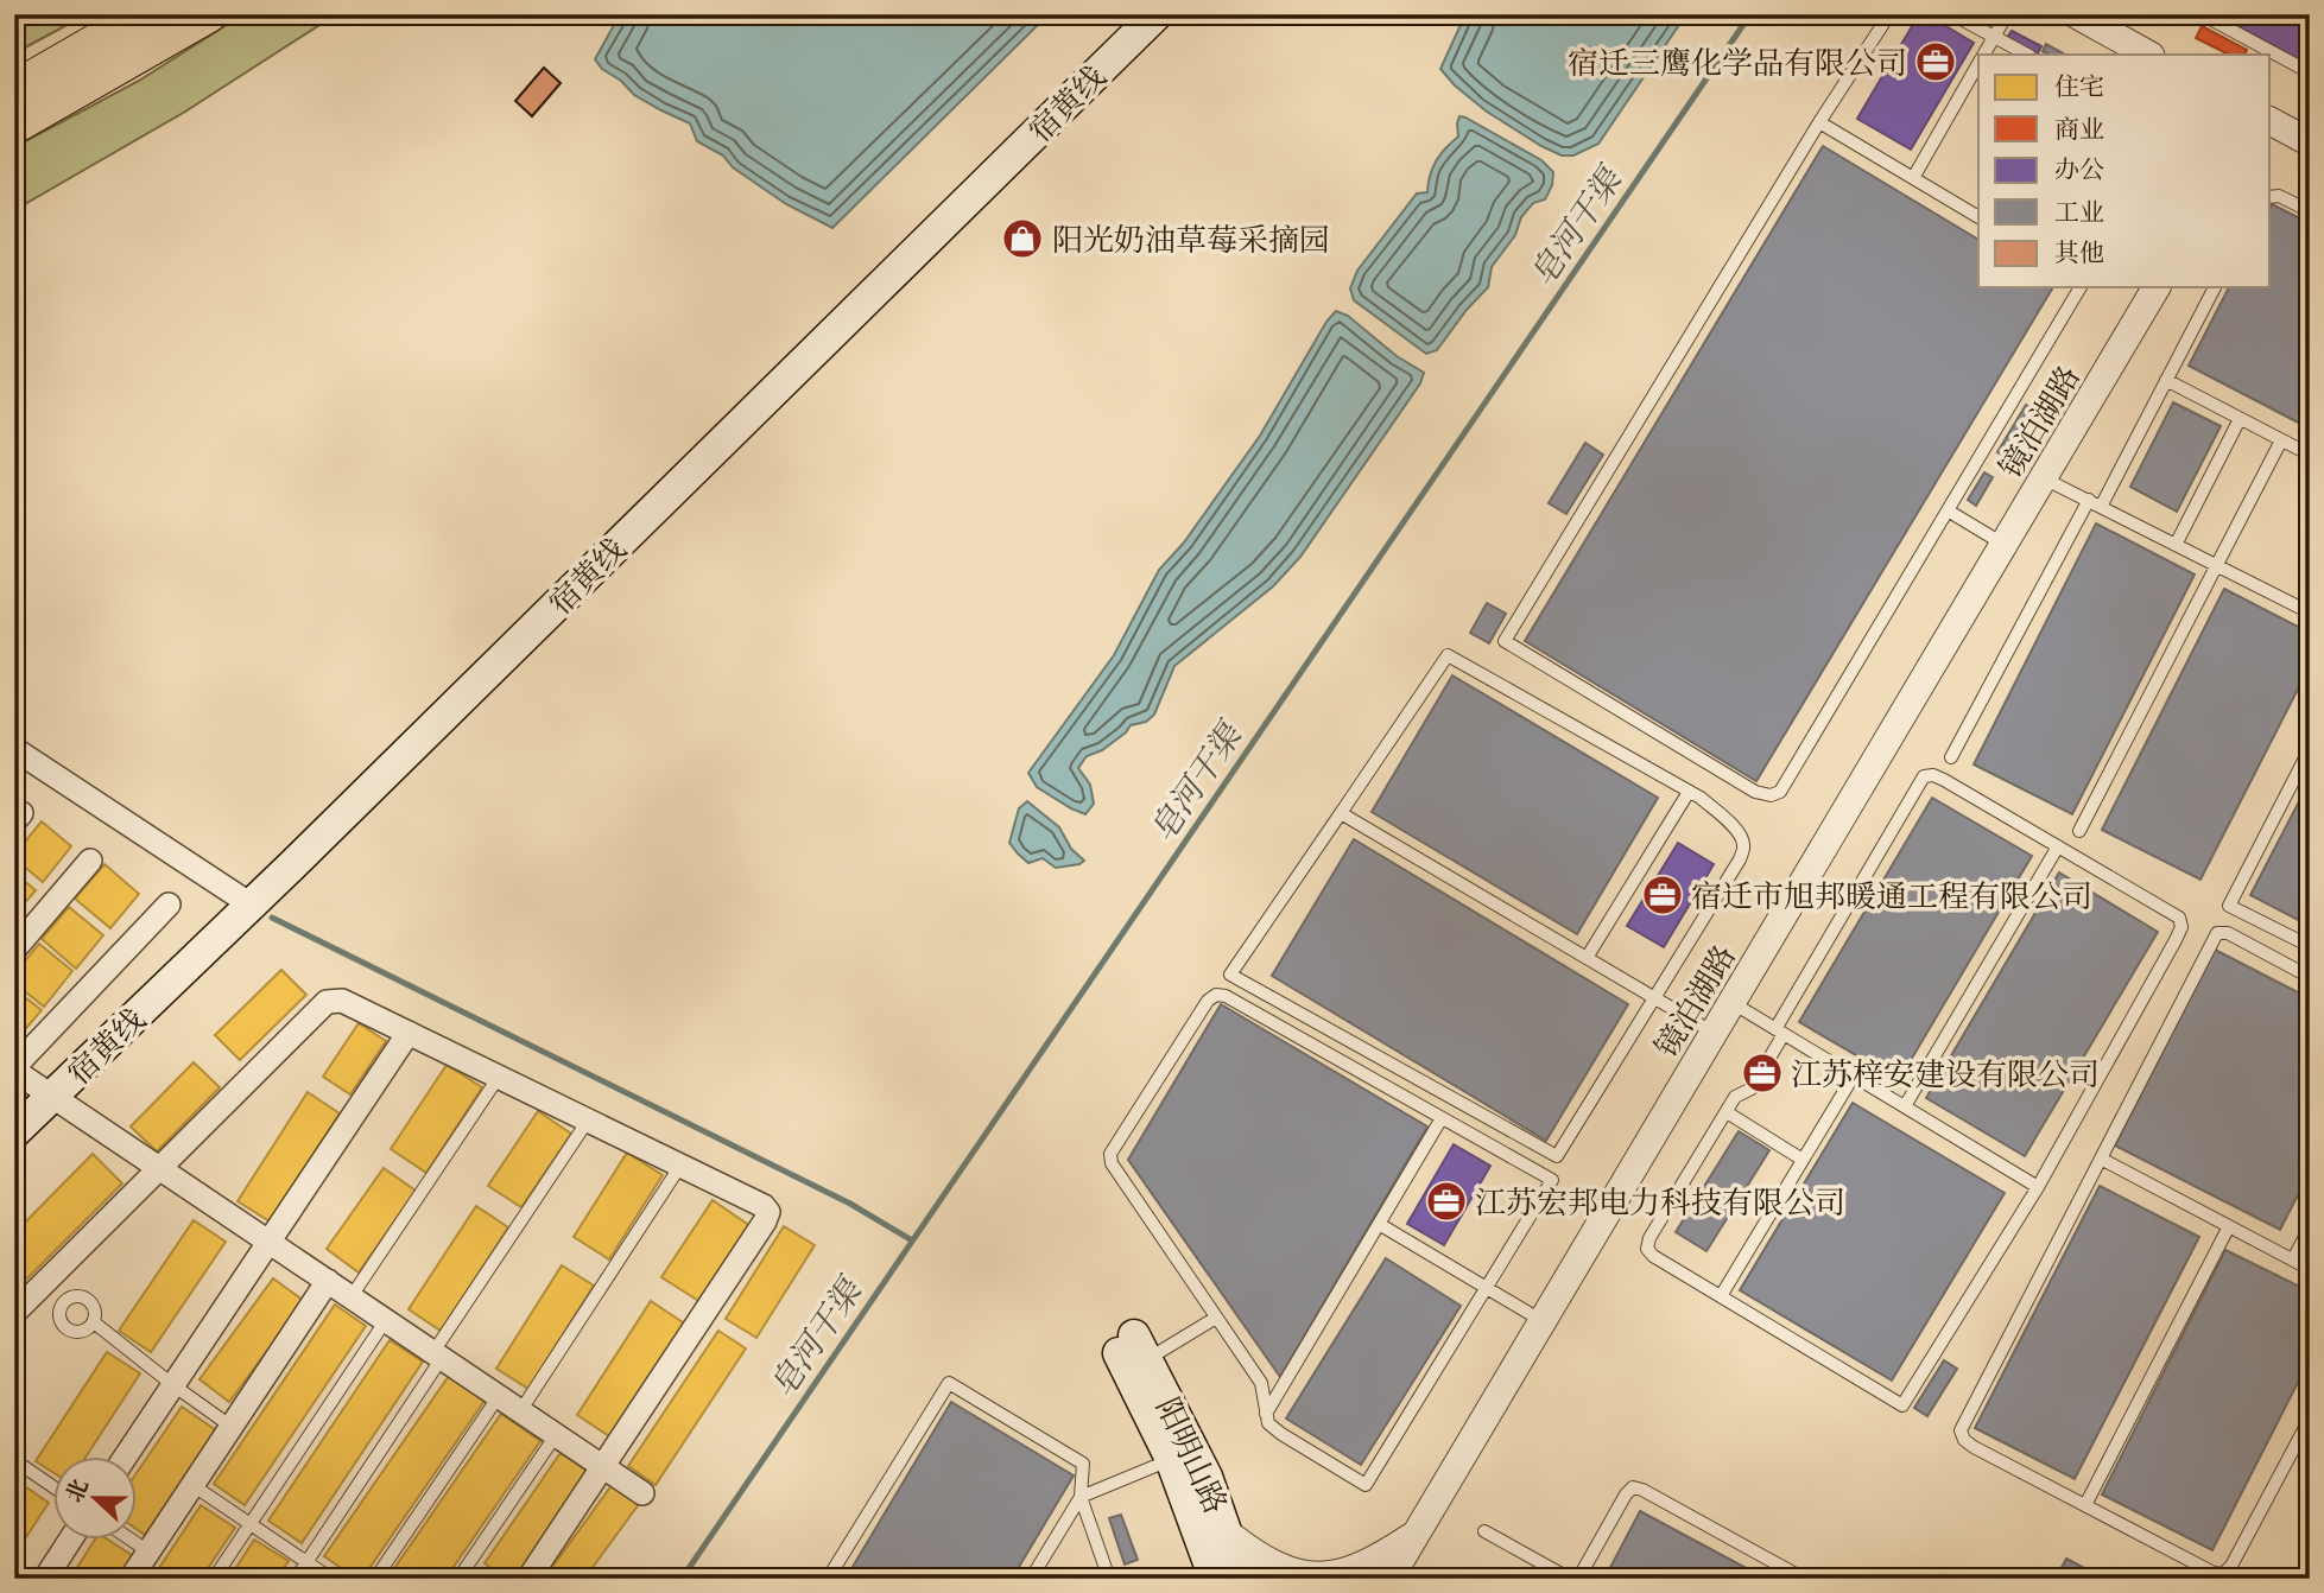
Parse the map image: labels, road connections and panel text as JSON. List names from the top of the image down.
{
  "streets": {
    "main road": ["宿黄线", "阳明山路"],
    "street": ["镜泊湖路"]
  },
  "water": ["皂河干渠"],
  "places": {
    "office": [
      "宿迁三鹰化学品有限公司",
      "宿迁市旭邦暖通工程有限公司",
      "江苏梓安建设有限公司",
      "江苏宏邦电力科技有限公司"
    ],
    "shop": ["阳光奶油草莓采摘园"]
  },
  "legend": [
    "住宅",
    "商业",
    "办公",
    "工业",
    "其他"
  ],
  "north": "left"
}
